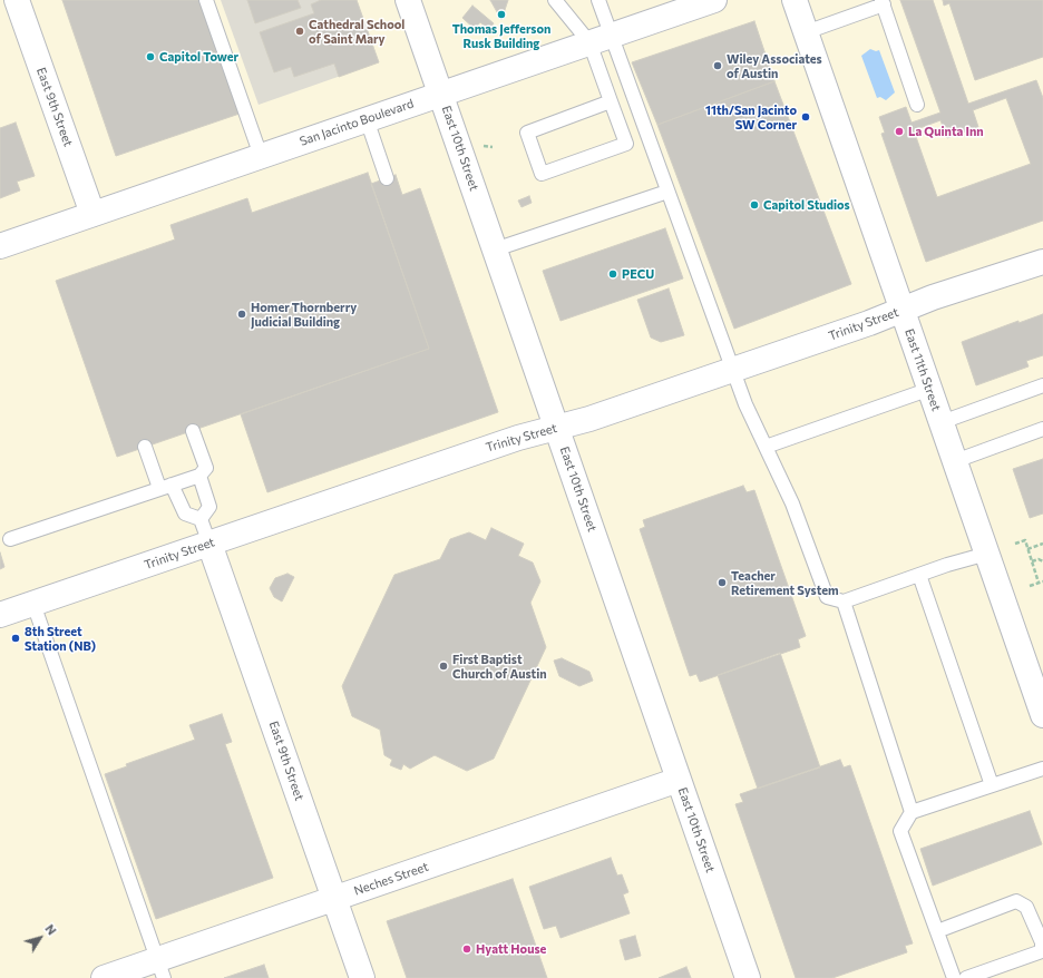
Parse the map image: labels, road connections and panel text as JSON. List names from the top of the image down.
{
  "streets": {
    "main road": [
      "East 9th Street",
      "San Jacinto Boulevard",
      "East 10th Street",
      "Trinity Street",
      "East 11th Street",
      "Neches Street"
    ]
  },
  "crossings": [
    ["East 9th Street", "San Jacinto Boulevard"],
    ["East 9th Street", "Trinity Street"],
    ["East 9th Street", "Neches Street"],
    ["San Jacinto Boulevard", "East 10th Street"],
    ["East 10th Street", "Trinity Street"],
    ["East 10th Street", "Neches Street"],
    ["Trinity Street", "East 11th Street"]
  ],
  "places": [
    "Thomas Jefferson Rusk Building",
    "Cathedral School of Saint Mary",
    "Capitol Tower",
    "Wiley Associates of Austin",
    "11th/San Jacinto SW Corner",
    "La Quinta Inn",
    "Capitol Studios",
    "PECU",
    "Homer Thornberry Judicial Building",
    "Teacher Retirement System",
    "8th Street Station (NB)",
    "First Baptist Church of Austin",
    "Hyatt House"
  ],
  "north": "top right"
}
